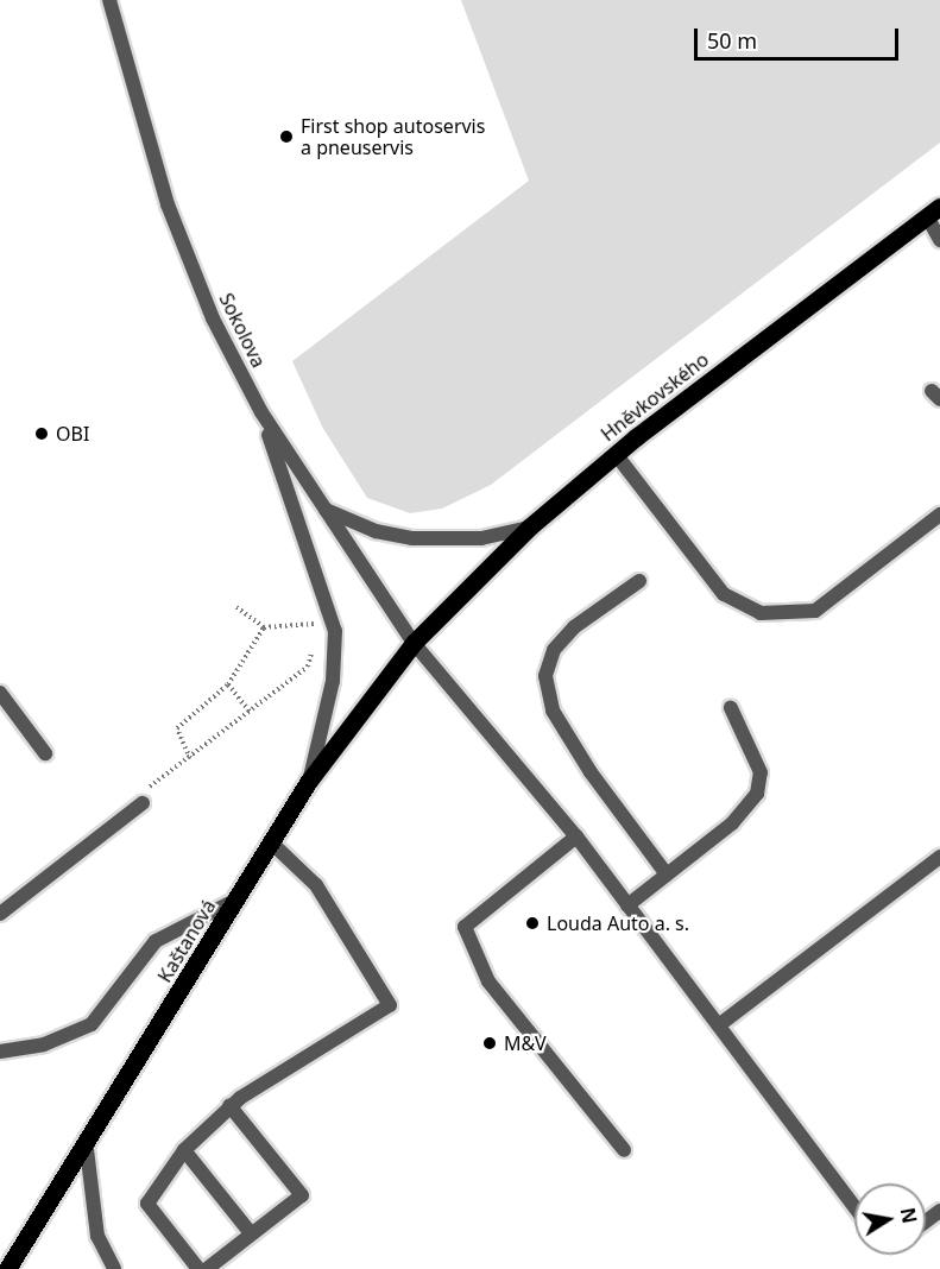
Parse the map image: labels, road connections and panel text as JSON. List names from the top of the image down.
{
  "streets": {
    "main road": ["Hněvkovského", "Kaštanová"],
    "street": ["Sokolova"]
  },
  "crossings": [
    ["Sokolova", "Hněvkovského"],
    ["Sokolova", "Kaštanová"],
    ["Hněvkovského", "Kaštanová"]
  ],
  "places": [
    "First shop autoservis a pneuservis",
    "OBI",
    "Louda Auto a. s.",
    "M&V"
  ],
  "scale_bar": "50 m",
  "north": "right"
}
